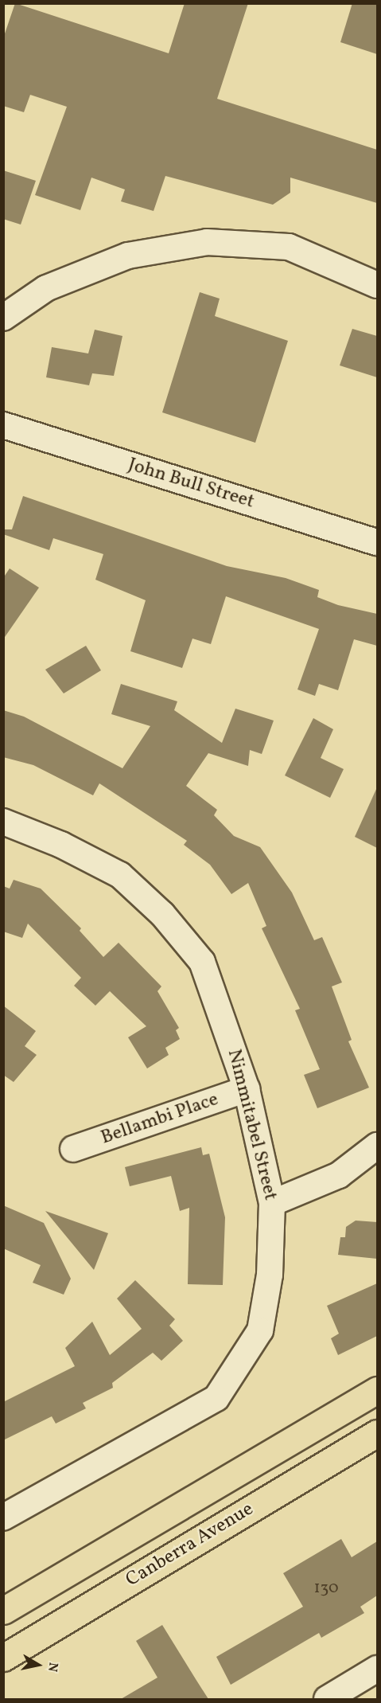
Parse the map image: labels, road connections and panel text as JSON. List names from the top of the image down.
{
  "streets": {
    "highway": ["Canberra Avenue"],
    "street": ["John Bull Street", "Bellambi Place", "Nimmitabel Street"]
  },
  "crossings": [
    ["Bellambi Place", "Nimmitabel Street"]
  ],
  "house_numbers": ["130"],
  "north": "right"
}
